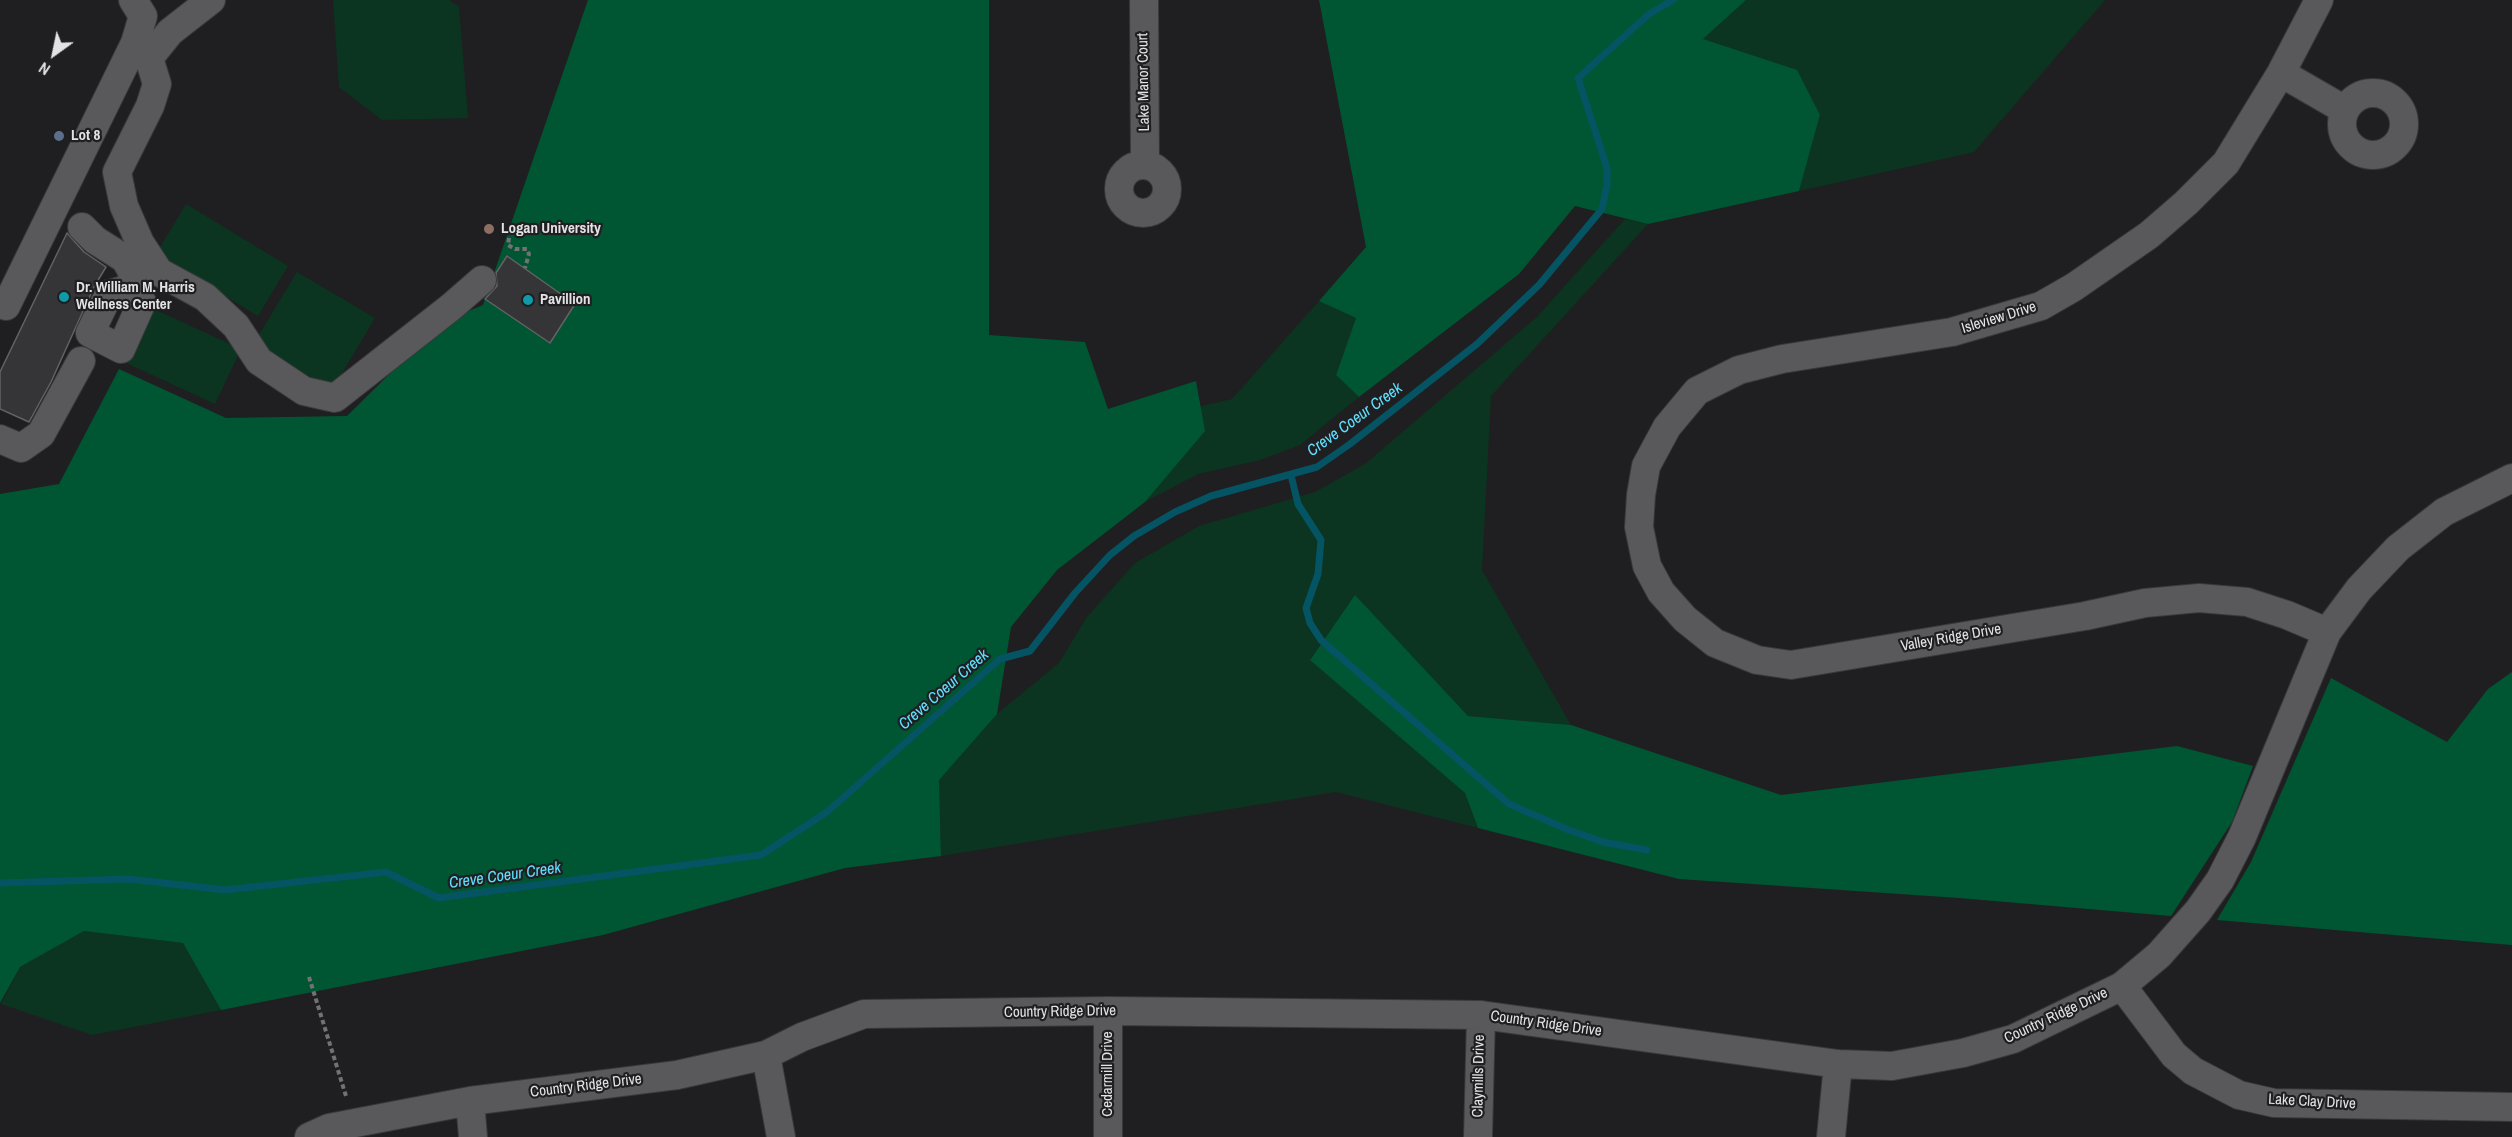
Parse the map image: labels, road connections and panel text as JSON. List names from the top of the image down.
{
  "streets": {
    "street": [
      "Lake Manor Court",
      "Isleview Drive",
      "Valley Ridge Drive",
      "Country Ridge Drive",
      "Cedarmill Drive",
      "Claymills Drive",
      "Lake Clay Drive"
    ]
  },
  "crossings": [
    ["Isleview Drive", "Valley Ridge Drive"],
    ["Valley Ridge Drive", "Country Ridge Drive"],
    ["Country Ridge Drive", "Cedarmill Drive"],
    ["Country Ridge Drive", "Claymills Drive"],
    ["Country Ridge Drive", "Lake Clay Drive"]
  ],
  "water": ["Creve Coeur Creek"],
  "places": [
    "Lot 8",
    "Logan University",
    "Dr. William M. Harris Wellness Center",
    "Pavillion"
  ],
  "north": "bottom left"
}
